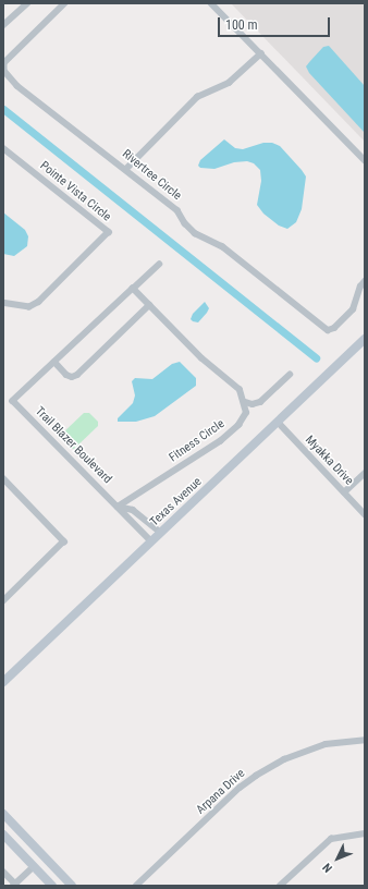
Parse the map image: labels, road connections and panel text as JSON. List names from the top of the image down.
{
  "streets": {
    "street": [
      "Rivertree Circle",
      "Pointe Vista Circle",
      "Fitness Circle",
      "Trail Blazer Boulevard",
      "Myakka Drive",
      "Texas Avenue",
      "Arpana Drive"
    ]
  },
  "crossings": [
    ["Fitness Circle", "Trail Blazer Boulevard"],
    ["Trail Blazer Boulevard", "Texas Avenue"],
    ["Myakka Drive", "Texas Avenue"]
  ],
  "scale_bar": "100 m",
  "north": "bottom left"
}
